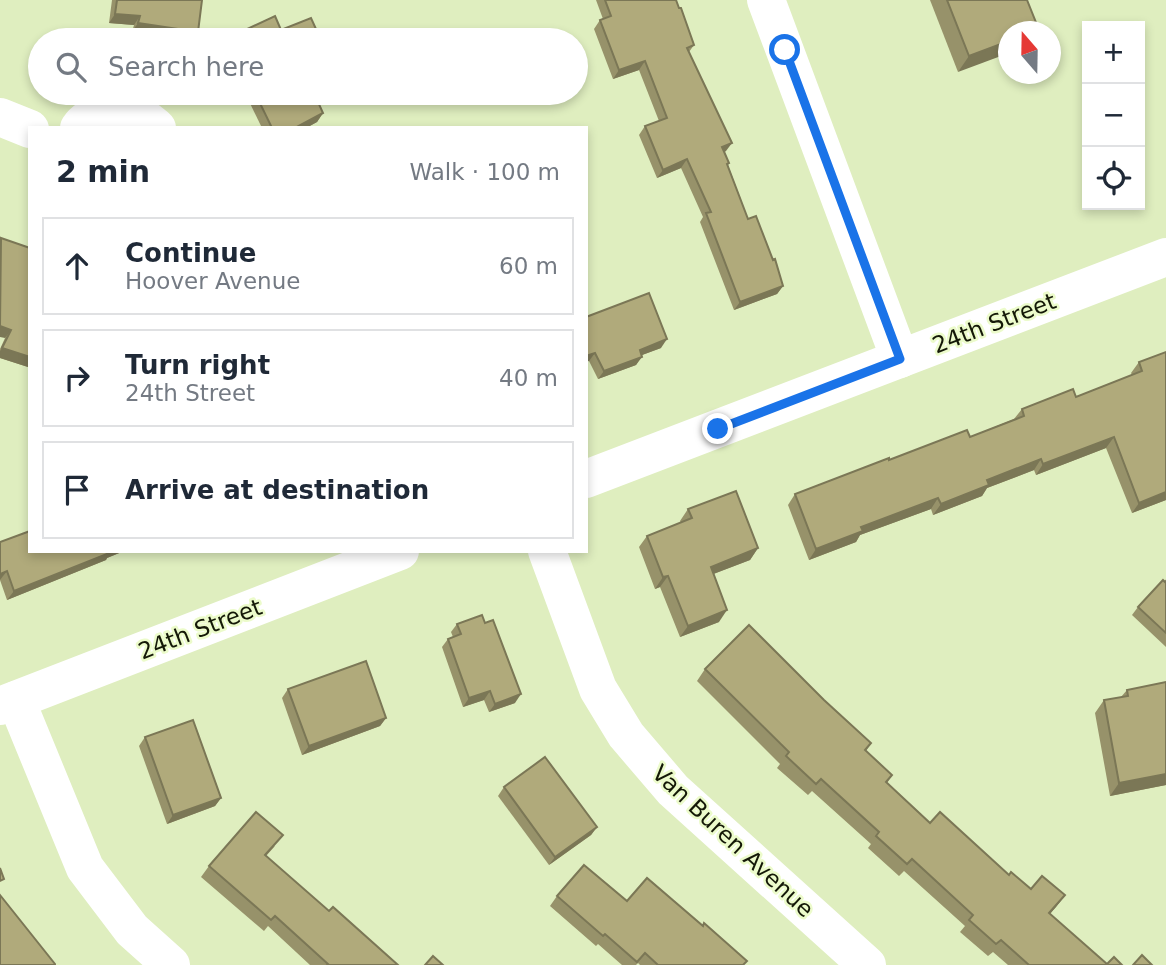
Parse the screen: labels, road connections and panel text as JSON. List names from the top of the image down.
{
  "streets": {
    "street": ["24th Street", "Van Buren Avenue"]
  },
  "north": "top",
  "page": {
    "map_buttons": ["+", "−"],
    "search": "Search here",
    "heading": ["2 min", "Walk · 100 m"],
    "list": [
      ["Continue", "Hoover Avenue", "60 m"],
      ["Turn right", "24th Street", "40 m"],
      "Arrive at destination"
    ]
  }
}
